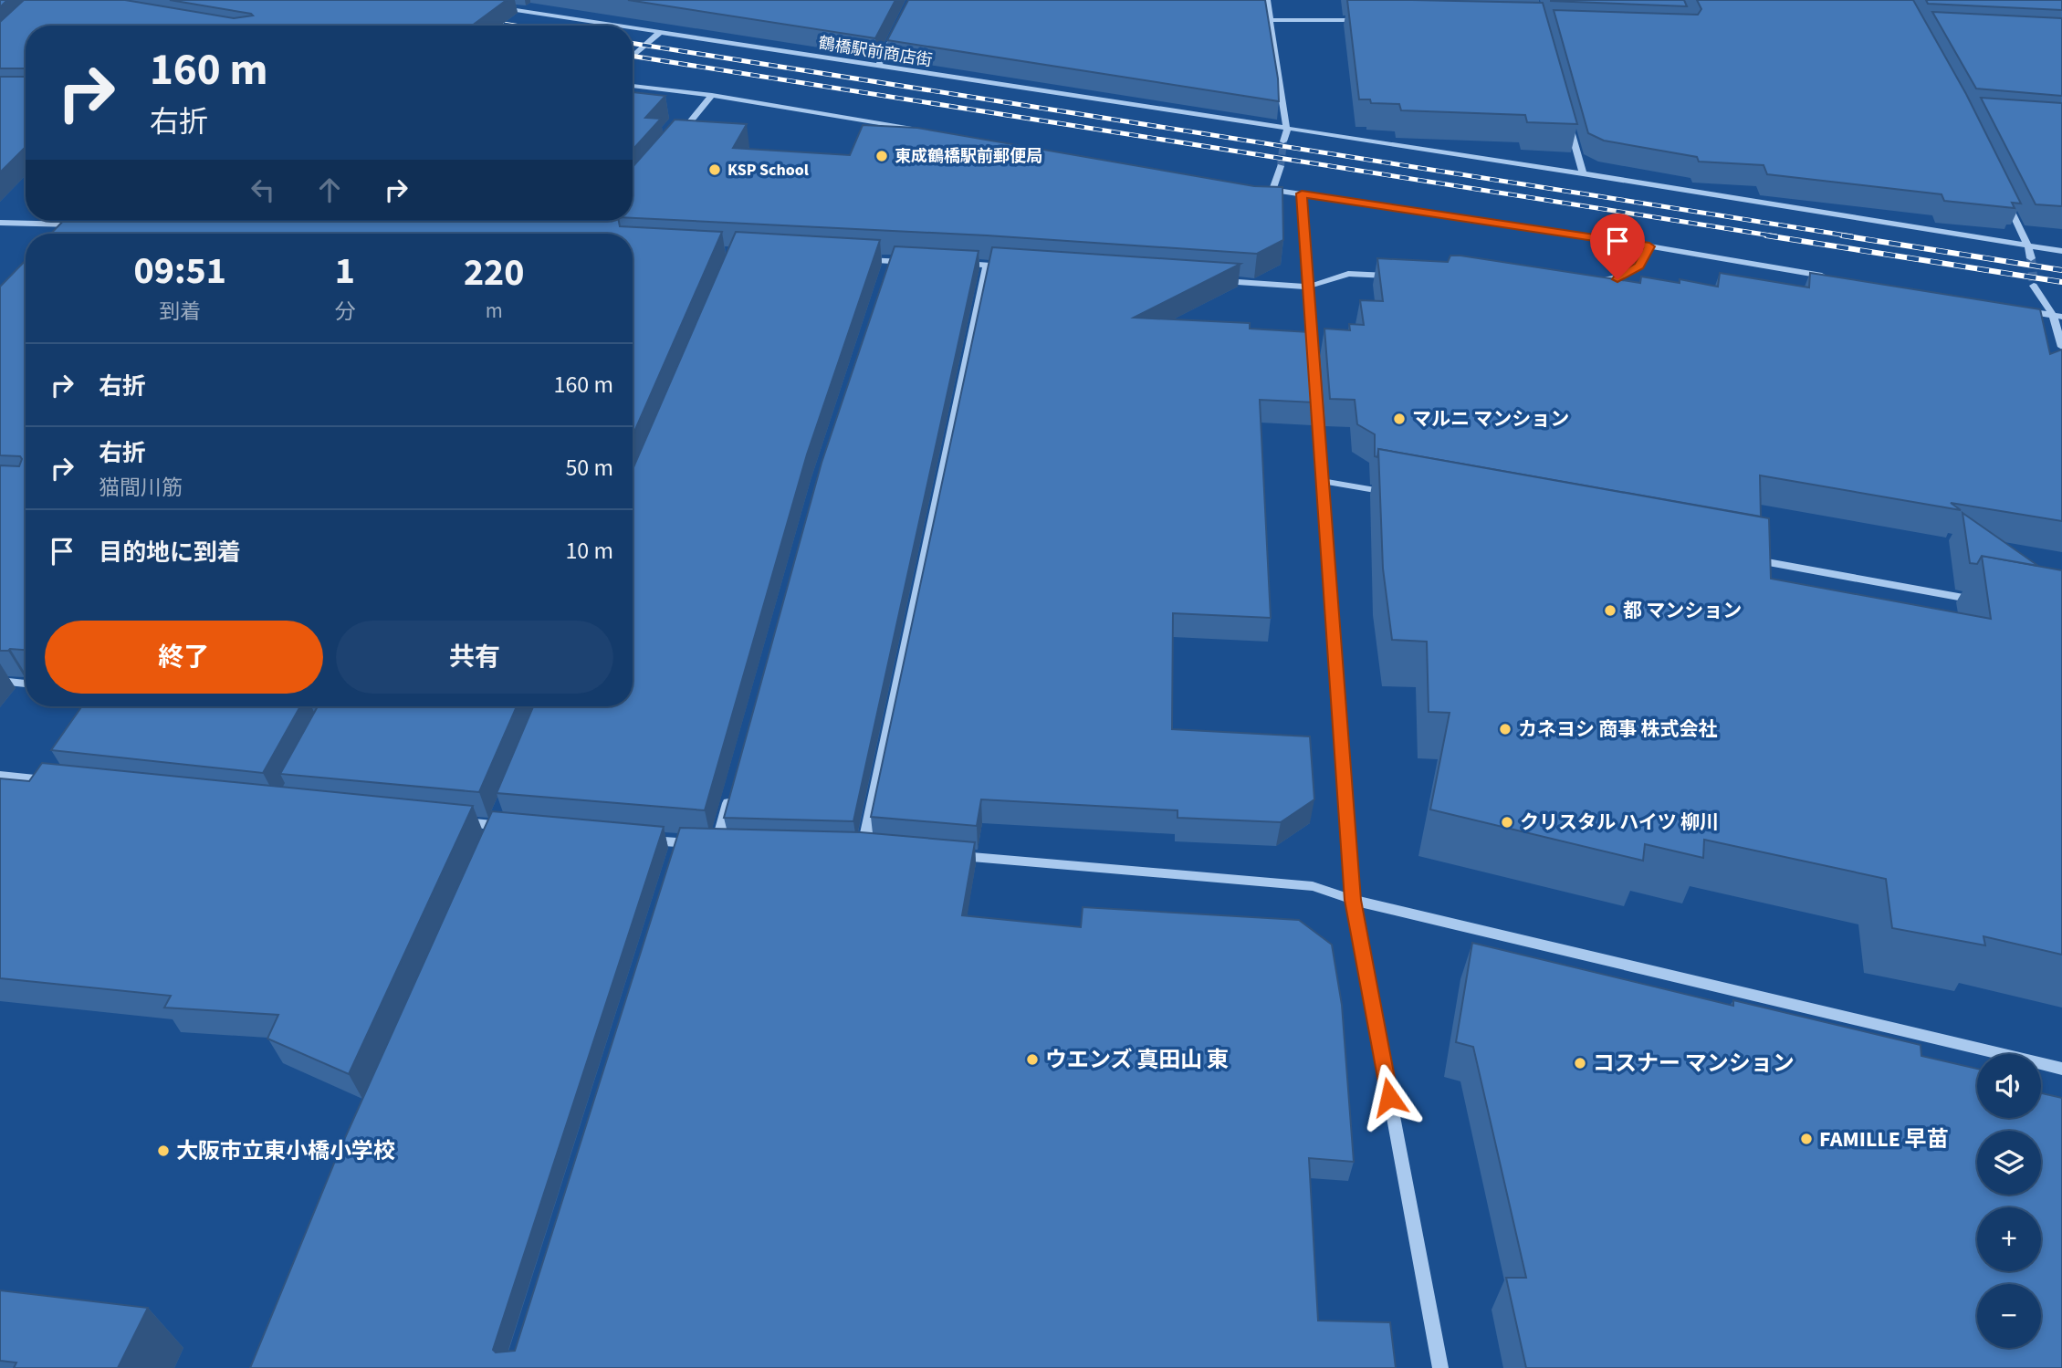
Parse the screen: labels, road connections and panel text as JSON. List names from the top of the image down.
{
  "streets": {
    "street": ["鶴橋駅前商店街"]
  },
  "places": [
    "東成鶴橋駅前郵便局",
    "KSP School",
    "マルニ マンション",
    "都 マンション",
    "カネヨシ 商事 株式会社",
    "クリスタル ハイツ 柳川",
    "ウエンズ 真田山 東",
    "コスナー マンション",
    "FAMILLE 早苗",
    "大阪市立東小橋小学校"
  ],
  "page": {
    "turn": ["160 m", "右折"],
    "eta": [
      "09:51",
      "到着",
      "1",
      "分",
      "220",
      "m"
    ],
    "list": [
      {
        "name": "右折",
        "value": "160 m"
      },
      {
        "name": "右折",
        "note": "猫間川筋",
        "value": "50 m"
      },
      {
        "name": "目的地に到着",
        "value": "10 m"
      }
    ],
    "buttons": ["終了", "共有"],
    "map_buttons": ["+", "−"]
  }
}
